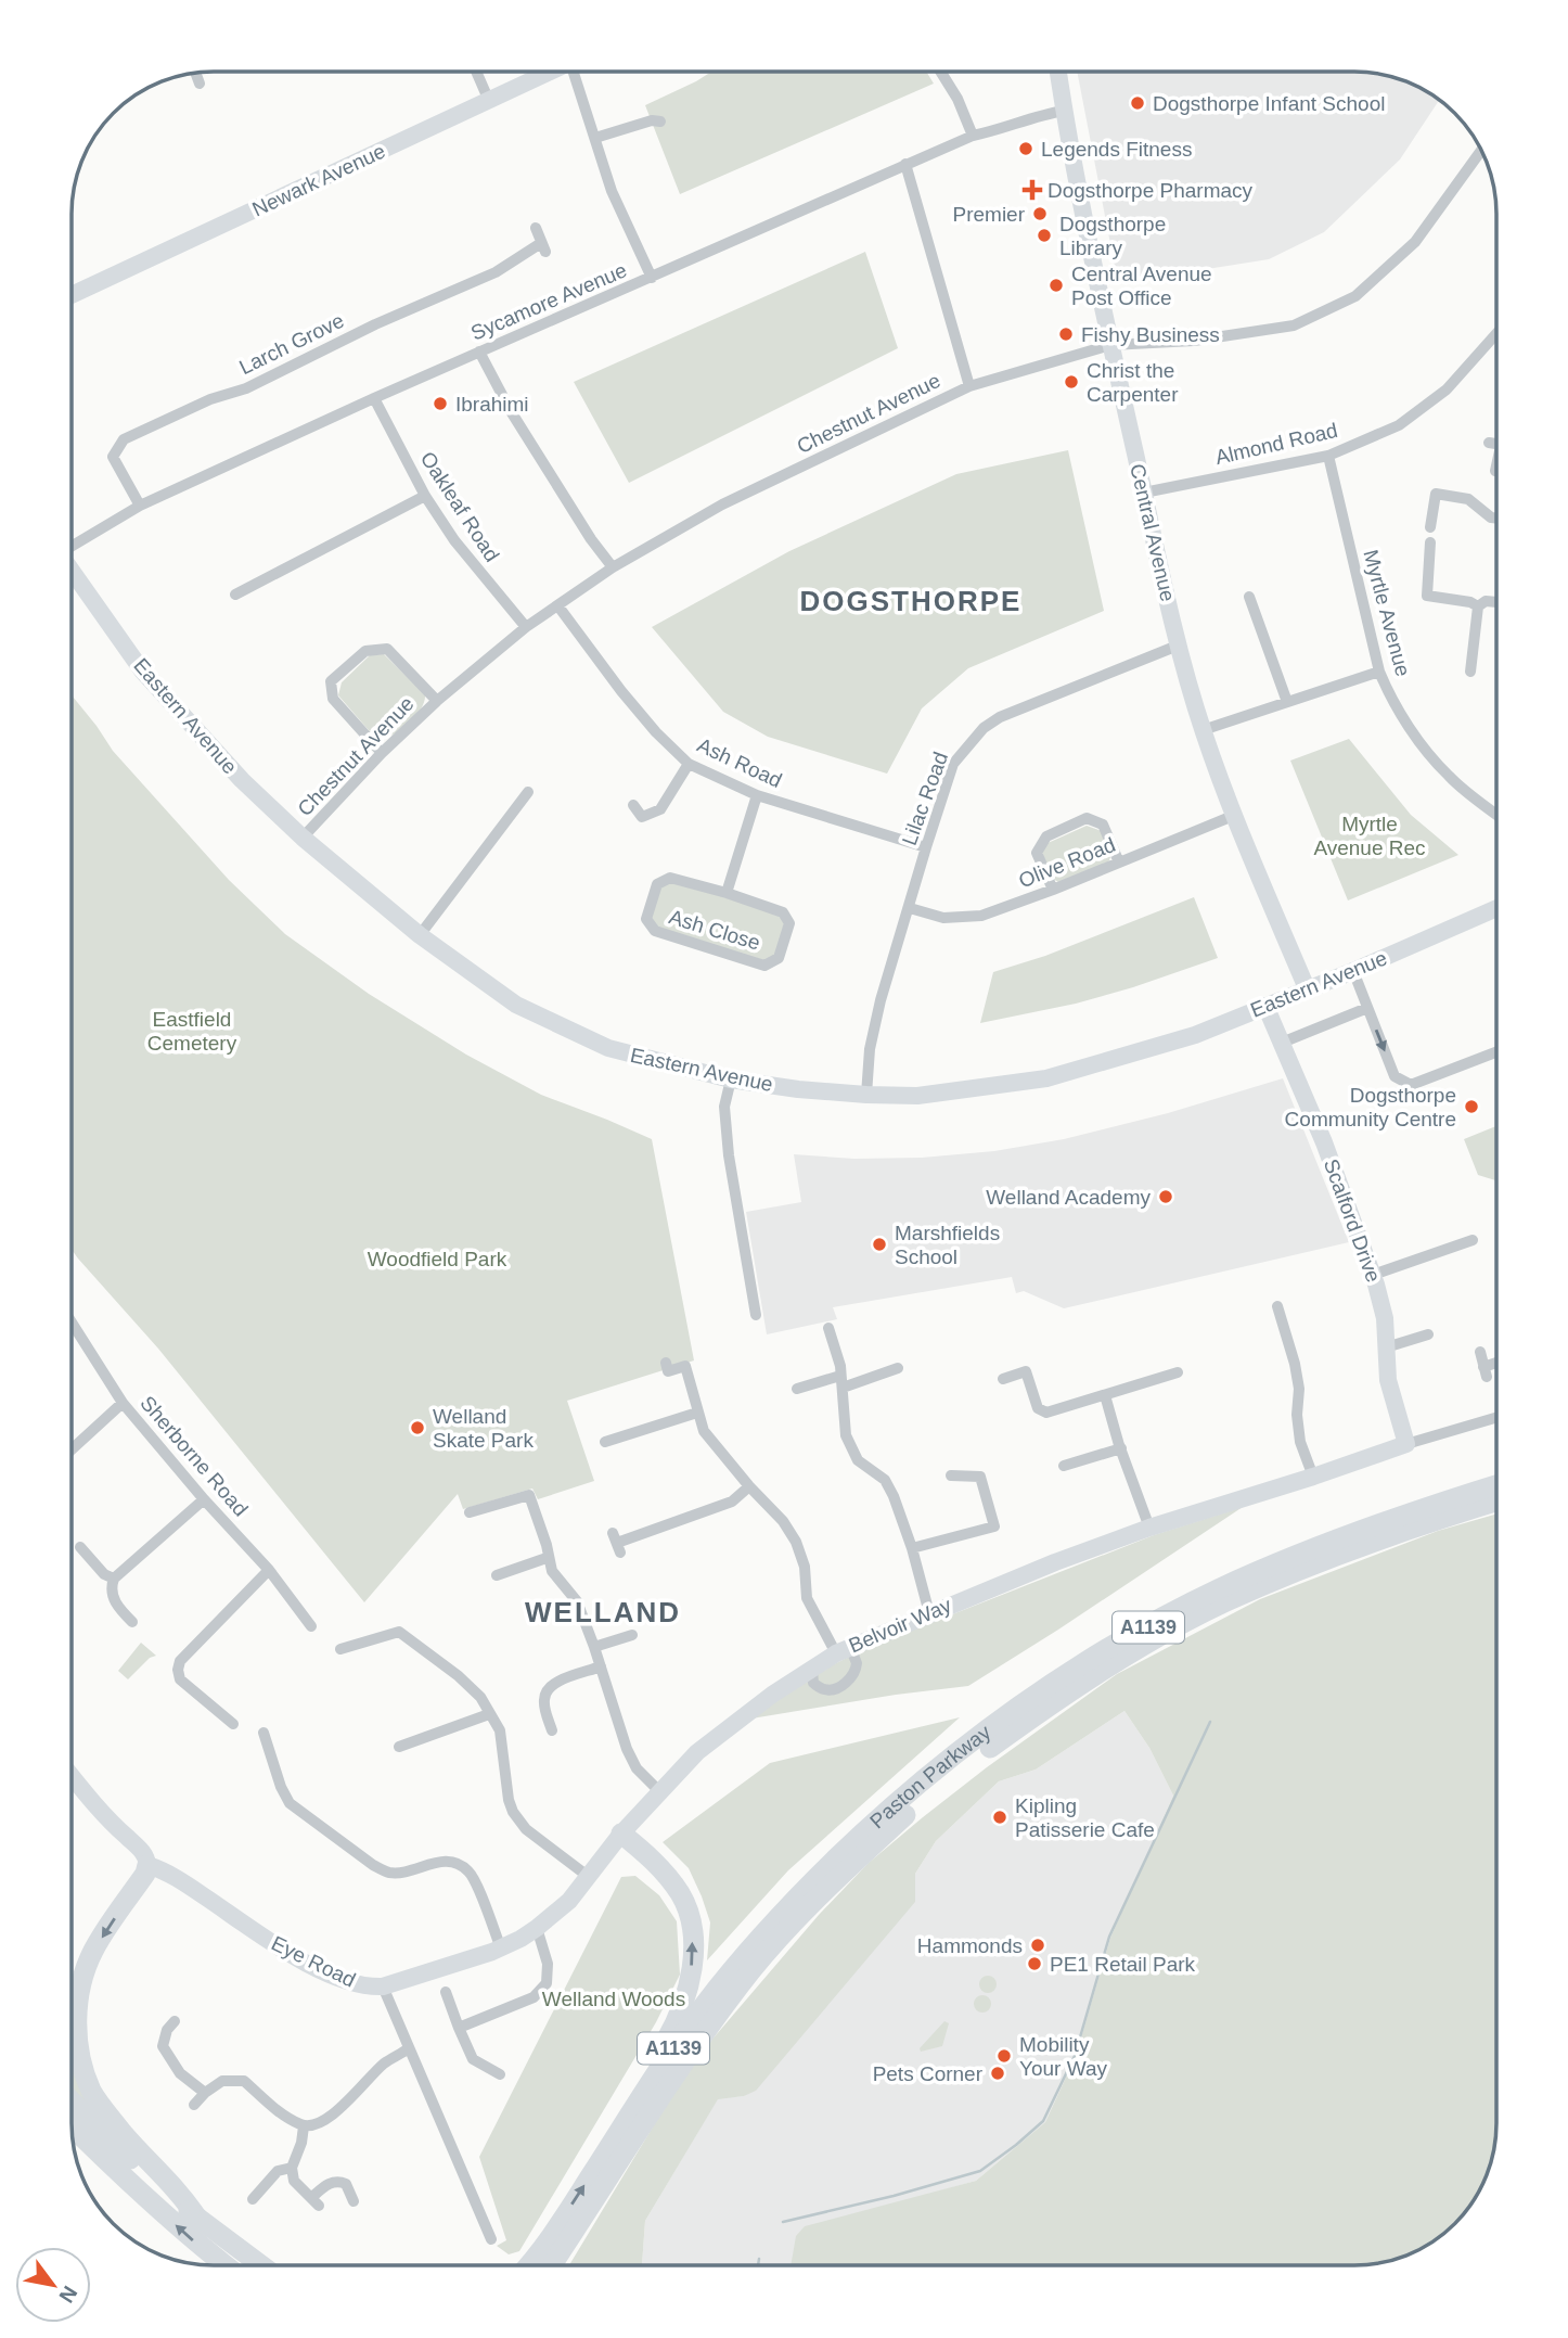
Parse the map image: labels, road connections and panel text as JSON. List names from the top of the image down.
{
  "streets": {
    "highway": ["A1139", "Paston Parkway"],
    "street": [
      "Newark Avenue",
      "Sycamore Avenue",
      "Larch Grove",
      "Chestnut Avenue",
      "Almond Road",
      "Oakleaf Road",
      "Central Avenue",
      "Myrtle Avenue",
      "Eastern Avenue",
      "Ash Road",
      "Lilac Road",
      "Olive Road",
      "Ash Close",
      "Scalford Drive",
      "Sherborne Road",
      "Belvoir Way",
      "Eye Road"
    ]
  },
  "crossings": [
    ["Sycamore Avenue", "Larch Grove"],
    ["Sycamore Avenue", "Oakleaf Road"],
    ["Sycamore Avenue", "Central Avenue"],
    ["Chestnut Avenue", "Oakleaf Road"],
    ["Chestnut Avenue", "Central Avenue"],
    ["Chestnut Avenue", "Eastern Avenue"],
    ["Chestnut Avenue", "Ash Road"],
    ["Almond Road", "Central Avenue"],
    ["Almond Road", "Myrtle Avenue"],
    ["Central Avenue", "Eastern Avenue"],
    ["Central Avenue", "Lilac Road"],
    ["Central Avenue", "Olive Road"],
    ["Eastern Avenue", "Lilac Road"],
    ["Eastern Avenue", "Scalford Drive"],
    ["Ash Road", "Lilac Road"],
    ["Ash Road", "Ash Close"],
    ["Lilac Road", "Olive Road"],
    ["Scalford Drive", "Belvoir Way"],
    ["Belvoir Way", "Eye Road"]
  ],
  "districts": ["DOGSTHORPE", "WELLAND"],
  "parks": [
    "Myrtle Avenue Rec",
    "Eastfield Cemetery",
    "Woodfield Park",
    "Welland Woods"
  ],
  "places": {
    "other": [
      "Dogsthorpe Infant School",
      "Legends Fitness",
      "Premier",
      "Dogsthorpe Library",
      "Central Avenue Post Office",
      "Fishy Business",
      "Christ the Carpenter",
      "Ibrahimi",
      "Dogsthorpe Community Centre",
      "Welland Academy",
      "Marshfields School",
      "Welland Skate Park",
      "Kipling Patisserie Cafe",
      "Hammonds",
      "PE1 Retail Park",
      "Mobility Your Way",
      "Pets Corner"
    ],
    "health": ["Dogsthorpe Pharmacy"]
  },
  "north": "bottom right"
}
